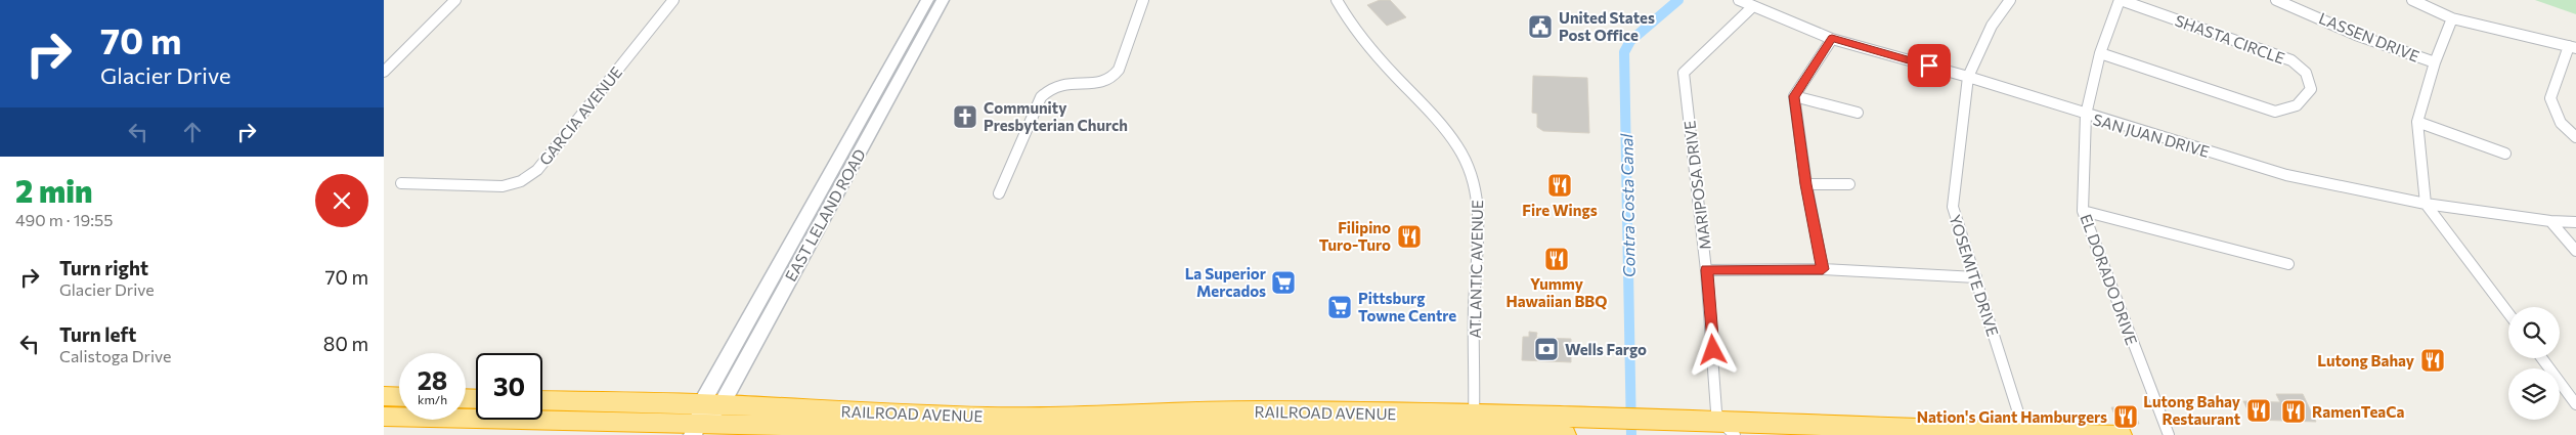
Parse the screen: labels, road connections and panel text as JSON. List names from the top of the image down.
{
  "streets": {
    "highway": ["RAILROAD AVENUE"],
    "main road": ["EAST LELAND ROAD"],
    "street": [
      "LASSEN DRIVE",
      "SHASTA CIRCLE",
      "GARCIA AVENUE",
      "SAN JUAN DRIVE",
      "MARIPOSA DRIVE",
      "ATLANTIC AVENUE",
      "YOSEMITE DRIVE",
      "EL DORADO DRIVE"
    ]
  },
  "crossings": [
    ["SHASTA CIRCLE", "EL DORADO DRIVE"],
    ["SAN JUAN DRIVE", "MARIPOSA DRIVE"],
    ["SAN JUAN DRIVE", "YOSEMITE DRIVE"],
    ["SAN JUAN DRIVE", "EL DORADO DRIVE"],
    ["MARIPOSA DRIVE", "RAILROAD AVENUE"],
    ["EAST LELAND ROAD", "RAILROAD AVENUE"],
    ["ATLANTIC AVENUE", "RAILROAD AVENUE"],
    ["YOSEMITE DRIVE", "RAILROAD AVENUE"]
  ],
  "water": ["Contra Costa Canal"],
  "places": {
    "public building": ["United States Post Office"],
    "church": ["Community Presbyterian Church"],
    "restaurant": [
      "Fire Wings",
      "Filipino Turo-Turo",
      "Yummy Hawaiian BBQ",
      "Lutong Bahay",
      "Lutong Bahay Restaurant",
      "RamenTeaCa",
      "Nation's Giant Hamburgers"
    ],
    "supermarket": ["La Superior Mercados", "Pittsburg Towne Centre"],
    "bank": ["Wells Fargo"]
  },
  "page": {
    "turn": ["70 m", "Glacier Drive"],
    "heading": ["2 min", "490 m · 19:55"],
    "list": [
      {
        "name": "Turn right",
        "note": "Glacier Drive",
        "value": "70 m"
      },
      {
        "name": "Turn left",
        "note": "Calistoga Drive",
        "value": "80 m"
      }
    ],
    "speed": "28 km/h",
    "limit": "30"
  }
}
